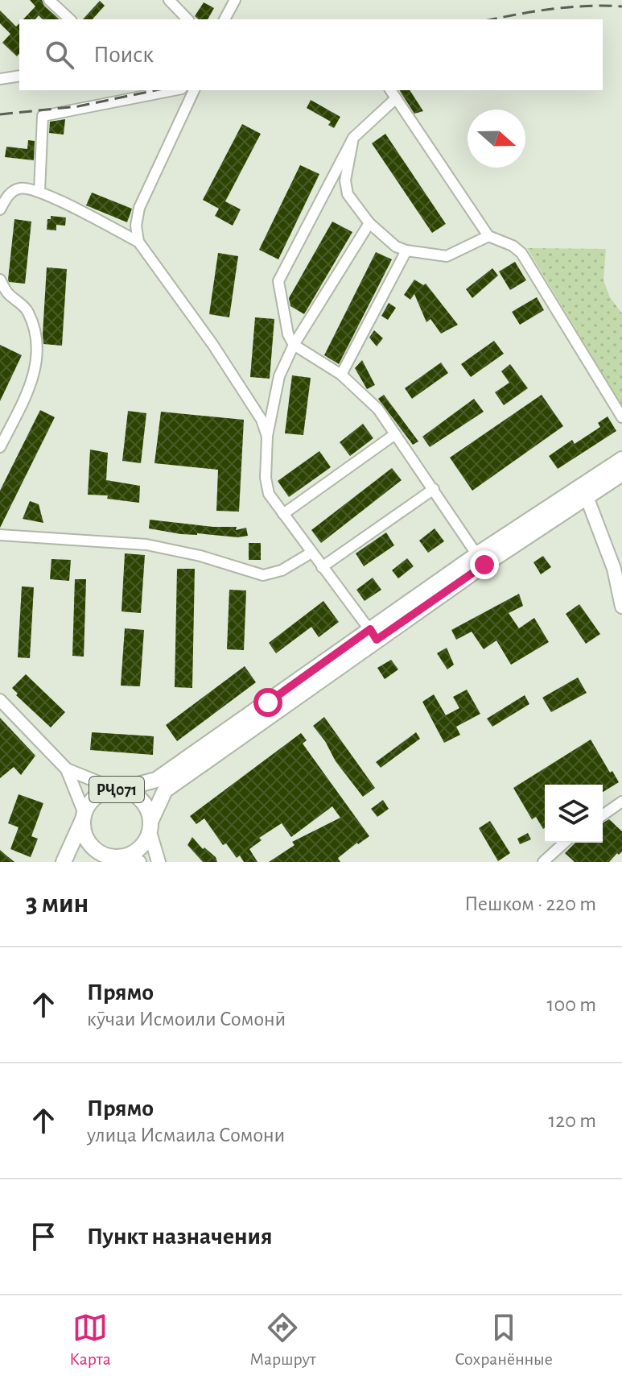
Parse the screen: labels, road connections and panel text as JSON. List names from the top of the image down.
{
  "streets": {
    "main road": ["РҶ071"]
  },
  "north": "right",
  "page": {
    "search": "Поиск",
    "heading": ["3 мин", "Пешком · 220 m"],
    "list": [
      ["Прямо", "кӯчаи Исмоили Сомонӣ", "100 m"],
      ["Прямо", "улица Исмаила Сомони", "120 m"],
      "Пункт назначения"
    ],
    "nav": ["Карта", "Маршрут", "Сохранённые"]
  }
}
